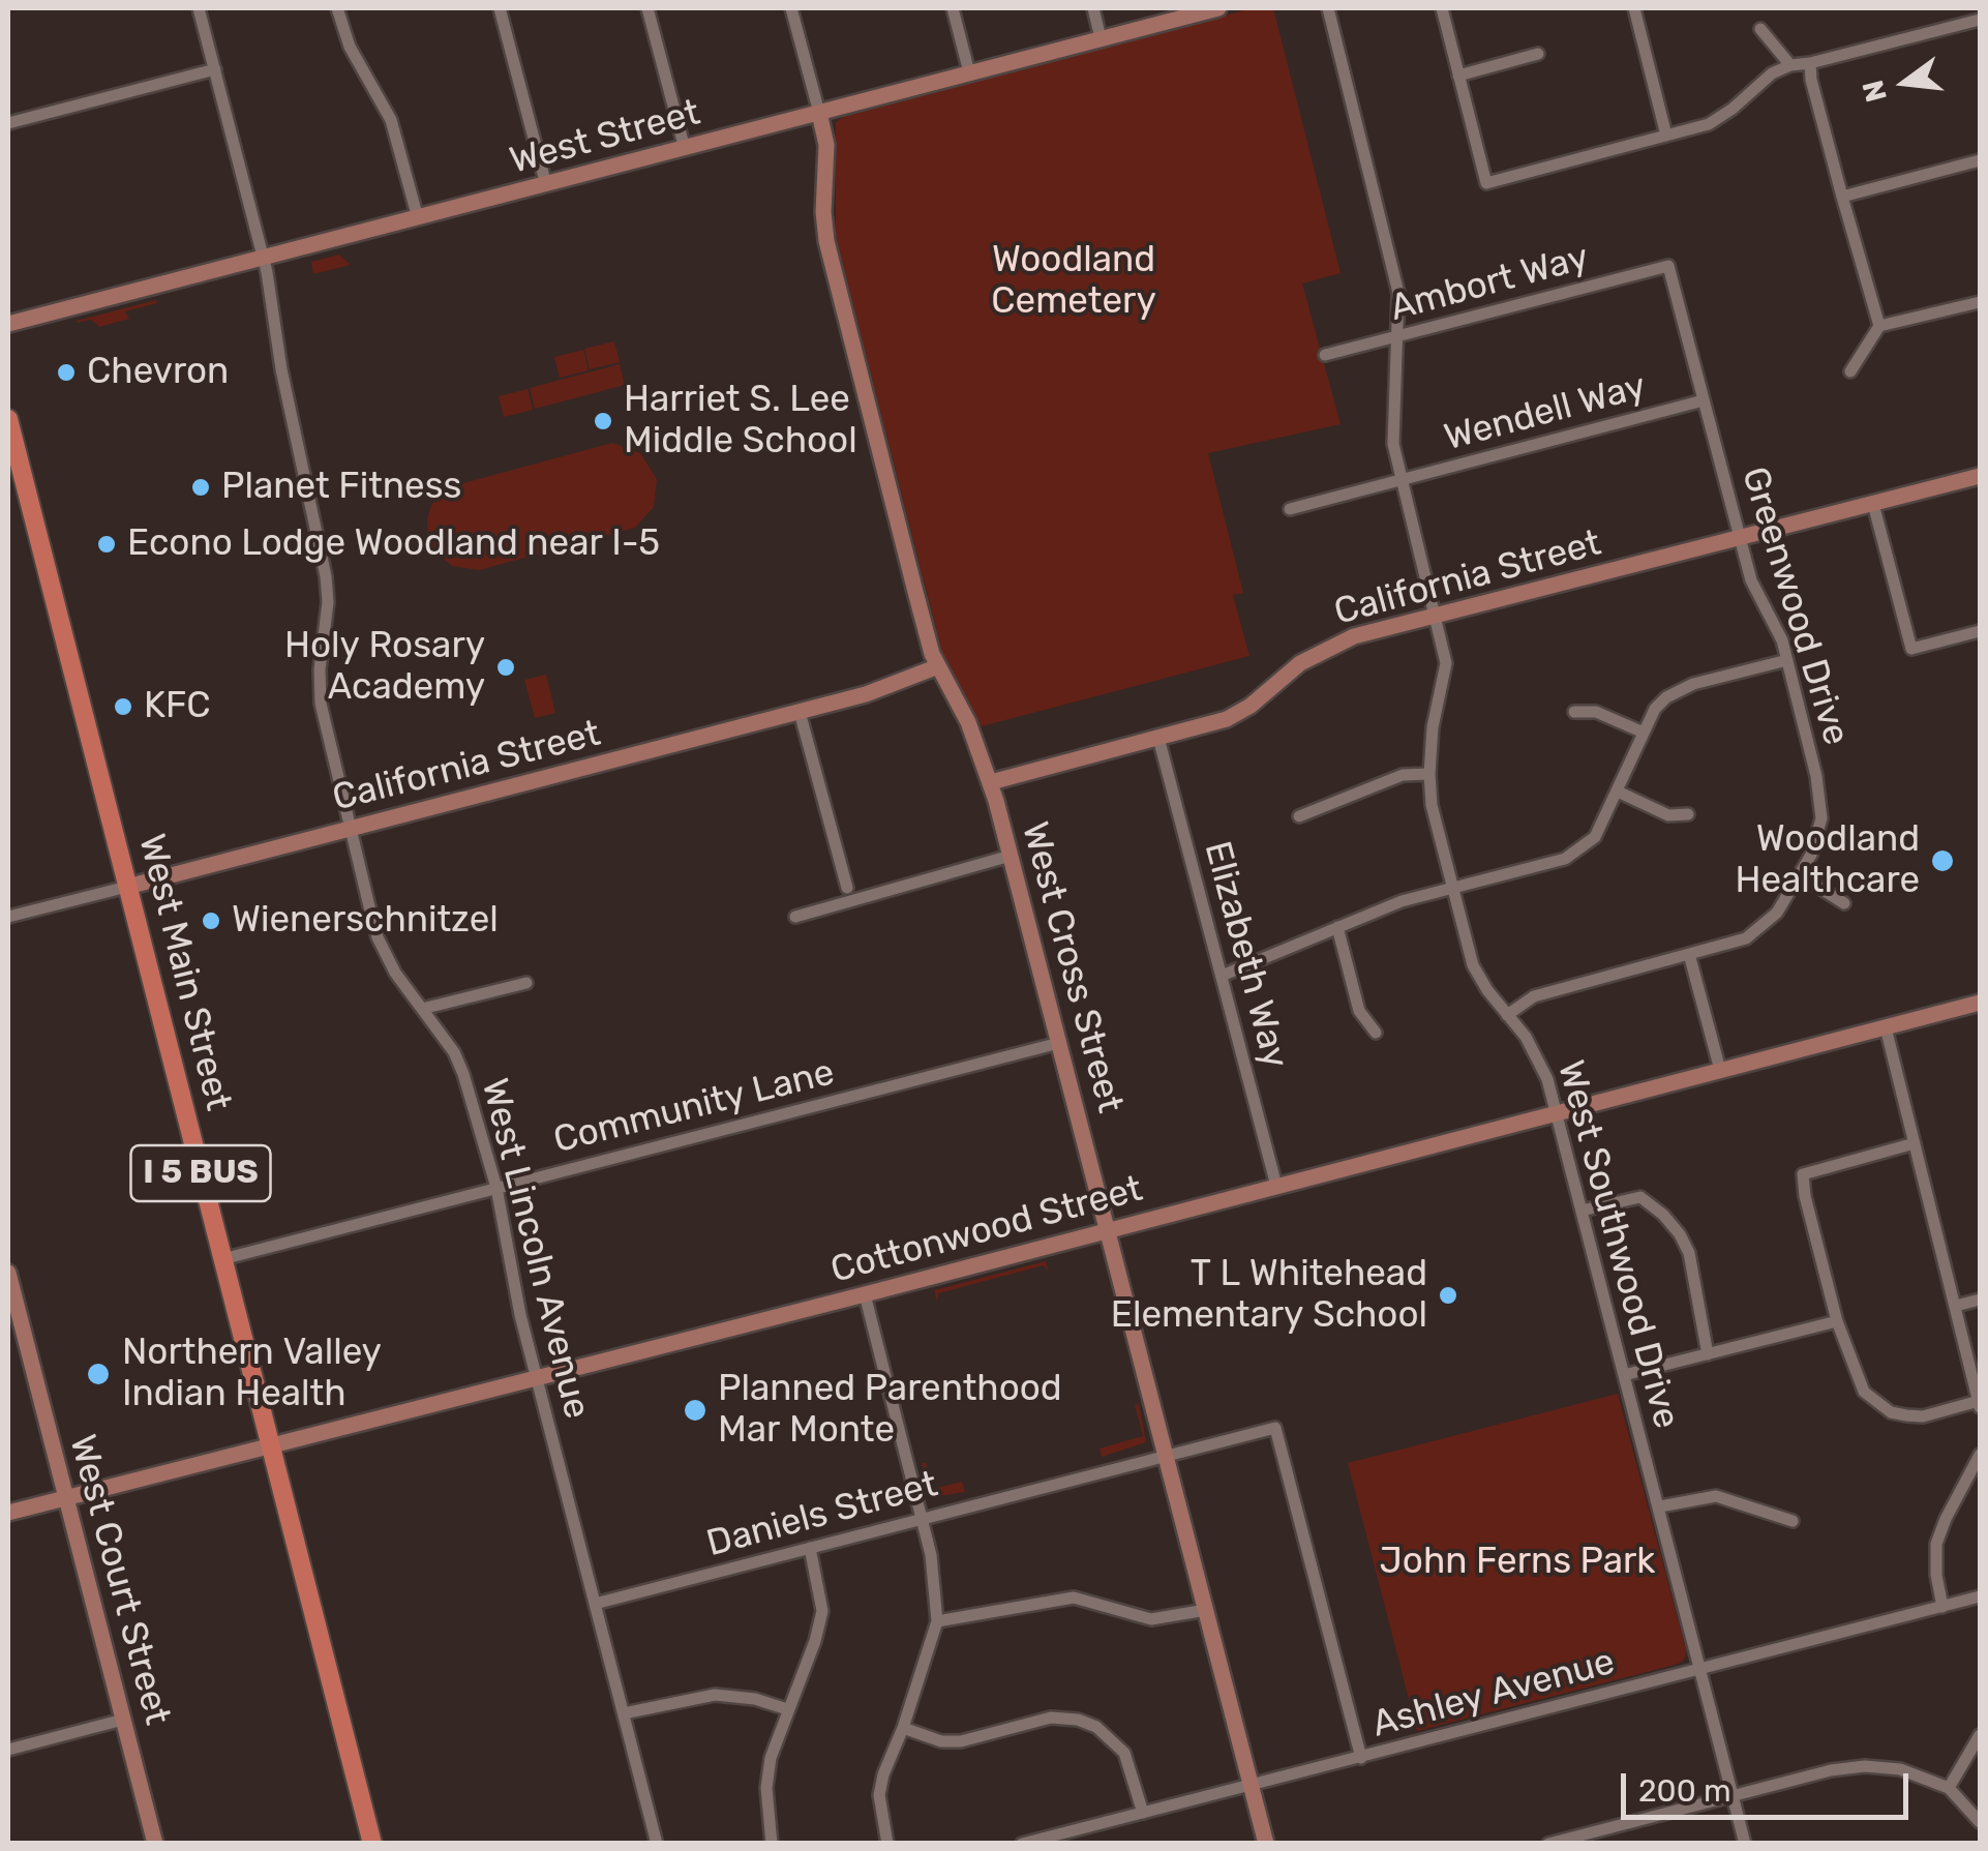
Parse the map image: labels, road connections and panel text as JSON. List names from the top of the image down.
{
  "streets": {
    "main road": ["West Main Street", "I 5 BUS"],
    "street": [
      "West Street",
      "Ambort Way",
      "Wendell Way",
      "California Street",
      "Greenwood Drive",
      "Elizabeth Way",
      "West Cross Street",
      "Community Lane",
      "Cottonwood Street",
      "West Southwood Drive",
      "West Lincoln Avenue",
      "Daniels Street",
      "West Court Street",
      "Ashley Avenue"
    ]
  },
  "crossings": [
    ["West Street", "West Cross Street"],
    ["West Street", "West Lincoln Avenue"],
    ["Ambort Way", "Greenwood Drive"],
    ["Ambort Way", "West Southwood Drive"],
    ["Wendell Way", "Greenwood Drive"],
    ["Wendell Way", "West Southwood Drive"],
    ["California Street", "Greenwood Drive"],
    ["California Street", "Elizabeth Way"],
    ["California Street", "West Cross Street"],
    ["California Street", "West Main Street"],
    ["California Street", "West Southwood Drive"],
    ["California Street", "West Lincoln Avenue"],
    ["Greenwood Drive", "West Southwood Drive"],
    ["Elizabeth Way", "Cottonwood Street"],
    ["West Cross Street", "Community Lane"],
    ["West Cross Street", "Cottonwood Street"],
    ["West Cross Street", "Daniels Street"],
    ["West Cross Street", "Ashley Avenue"],
    ["West Main Street", "Community Lane"],
    ["West Main Street", "Cottonwood Street"],
    ["Community Lane", "West Lincoln Avenue"],
    ["Cottonwood Street", "West Southwood Drive"],
    ["Cottonwood Street", "West Lincoln Avenue"],
    ["Cottonwood Street", "West Court Street"],
    ["West Southwood Drive", "Ashley Avenue"],
    ["West Lincoln Avenue", "Daniels Street"],
    ["Daniels Street", "Ashley Avenue"]
  ],
  "parks": ["Woodland Cemetery", "John Ferns Park"],
  "places": [
    "Chevron",
    "Harriet S. Lee Middle School",
    "Planet Fitness",
    "Econo Lodge Woodland near I-5",
    "Holy Rosary Academy",
    "KFC",
    "Woodland Healthcare",
    "Wienerschnitzel",
    "T L Whitehead Elementary School",
    "Northern Valley Indian Health",
    "Planned Parenthood Mar Monte"
  ],
  "scale_bar": "200 m",
  "north": "left"
}
